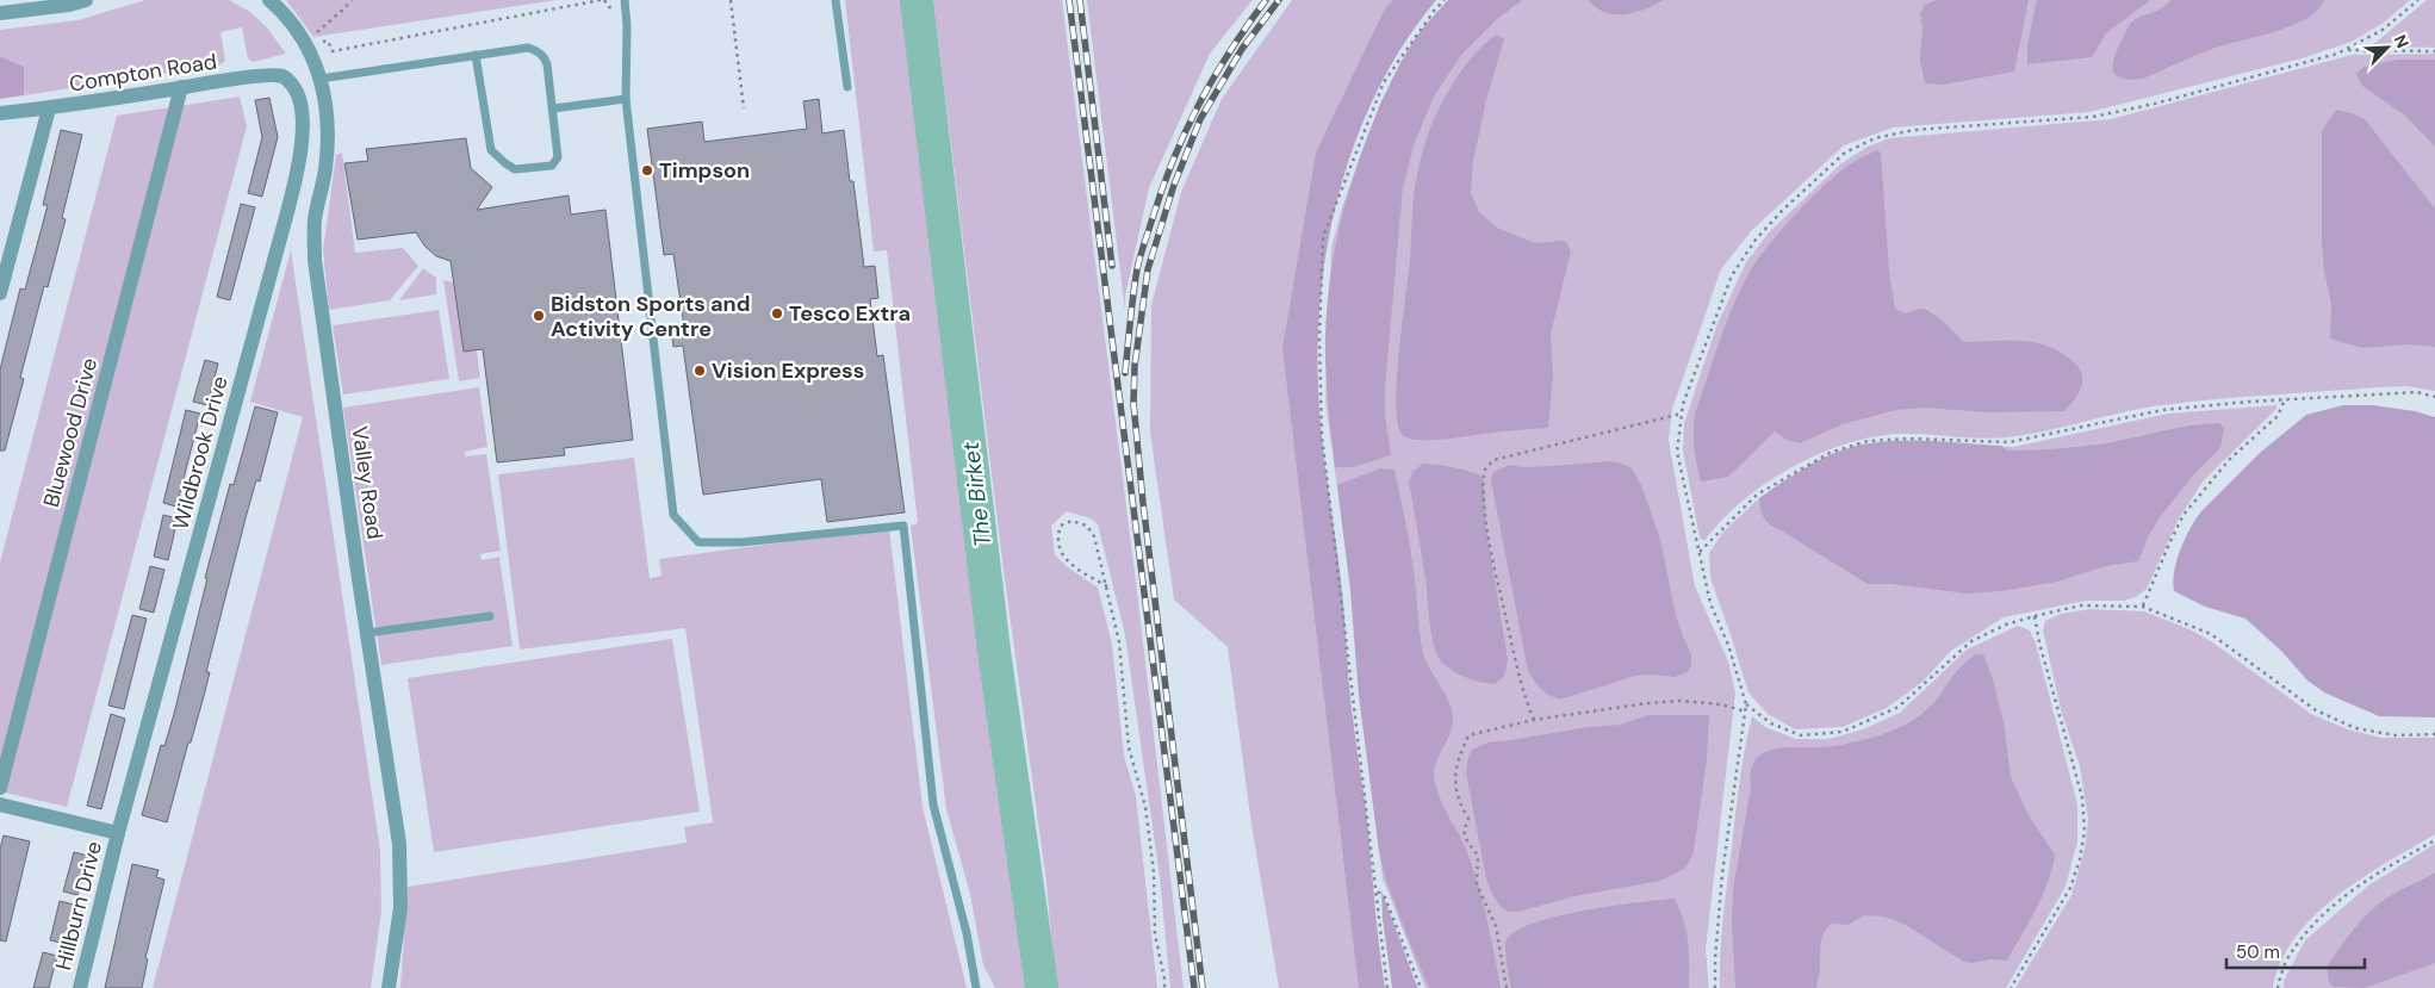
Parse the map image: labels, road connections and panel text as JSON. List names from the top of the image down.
{
  "streets": {
    "street": [
      "Compton Road",
      "Bluewood Drive",
      "Wildbrook Drive",
      "Valley Road",
      "Hillburn Drive"
    ]
  },
  "crossings": [
    ["Compton Road", "Bluewood Drive"],
    ["Compton Road", "Wildbrook Drive"],
    ["Wildbrook Drive", "Hillburn Drive"]
  ],
  "water": ["The Birket"],
  "places": [
    "Timpson",
    "Tesco Extra",
    "Bidston Sports and Activity Centre",
    "Vision Express"
  ],
  "scale_bar": "50 m",
  "north": "top right"
}
